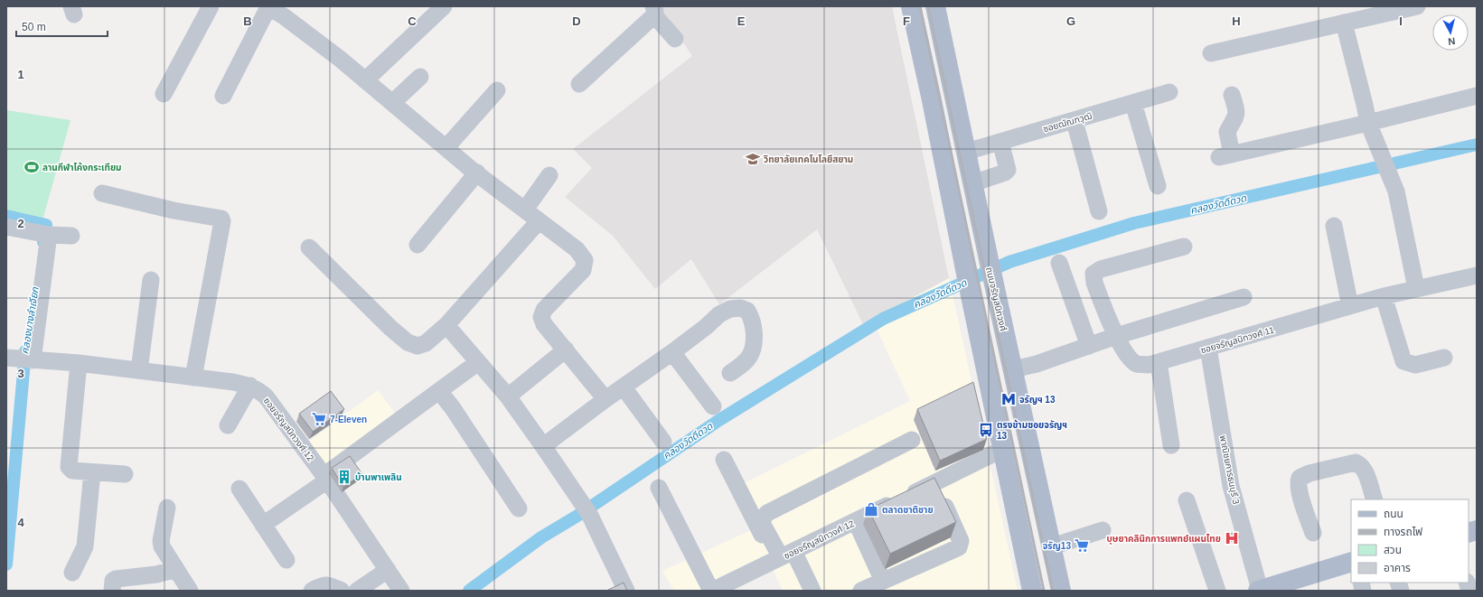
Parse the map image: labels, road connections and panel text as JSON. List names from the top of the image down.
{
  "streets": {
    "main road": ["ถนนจรัญสนิทวงศ์"],
    "street": [
      "ซอยฒัณฑวุฒิ",
      "ซอยจรัญสนิทวงศ์ 11",
      "ซอยจรัญสนิทวงศ์ 12",
      "พาณิชยการธนบุรี 3"
    ]
  },
  "crossings": [
    ["ซอยฒัณฑวุฒิ", "ถนนจรัญสนิทวงศ์"],
    ["ซอยจรัญสนิทวงศ์ 11", "พาณิชยการธนบุรี 3"]
  ],
  "water": ["คลองวัดดีดวด", "คลองบางลำเจียก"],
  "places": {
    "school or university": ["วิทยาลัยเทคโนโลยีสยาม"],
    "sports": ["ลานกีฬาโค้งกระเทียม"],
    "metro station": ["จรัญฯ 13"],
    "supermarket": ["7-Eleven", "จรัญ13"],
    "bus stop": ["ตรงข้ามซอยจรัญฯ 13"],
    "building": ["บ้านพาเพลิน"],
    "shop": ["ตลาดชาติชาย"],
    "hospital": ["บุษยาคลินิกการแพทย์แผนไทย"]
  },
  "legend": [
    "ถนน",
    "ทางรถไฟ",
    "สวน",
    "อาคาร"
  ],
  "scale_bar": "50 m",
  "north": "bottom",
  "grid": {
    "columns": [
      "B",
      "C",
      "D",
      "E",
      "F",
      "G",
      "H",
      "I"
    ],
    "rows": [
      "1",
      "2",
      "3",
      "4"
    ]
  }
}
